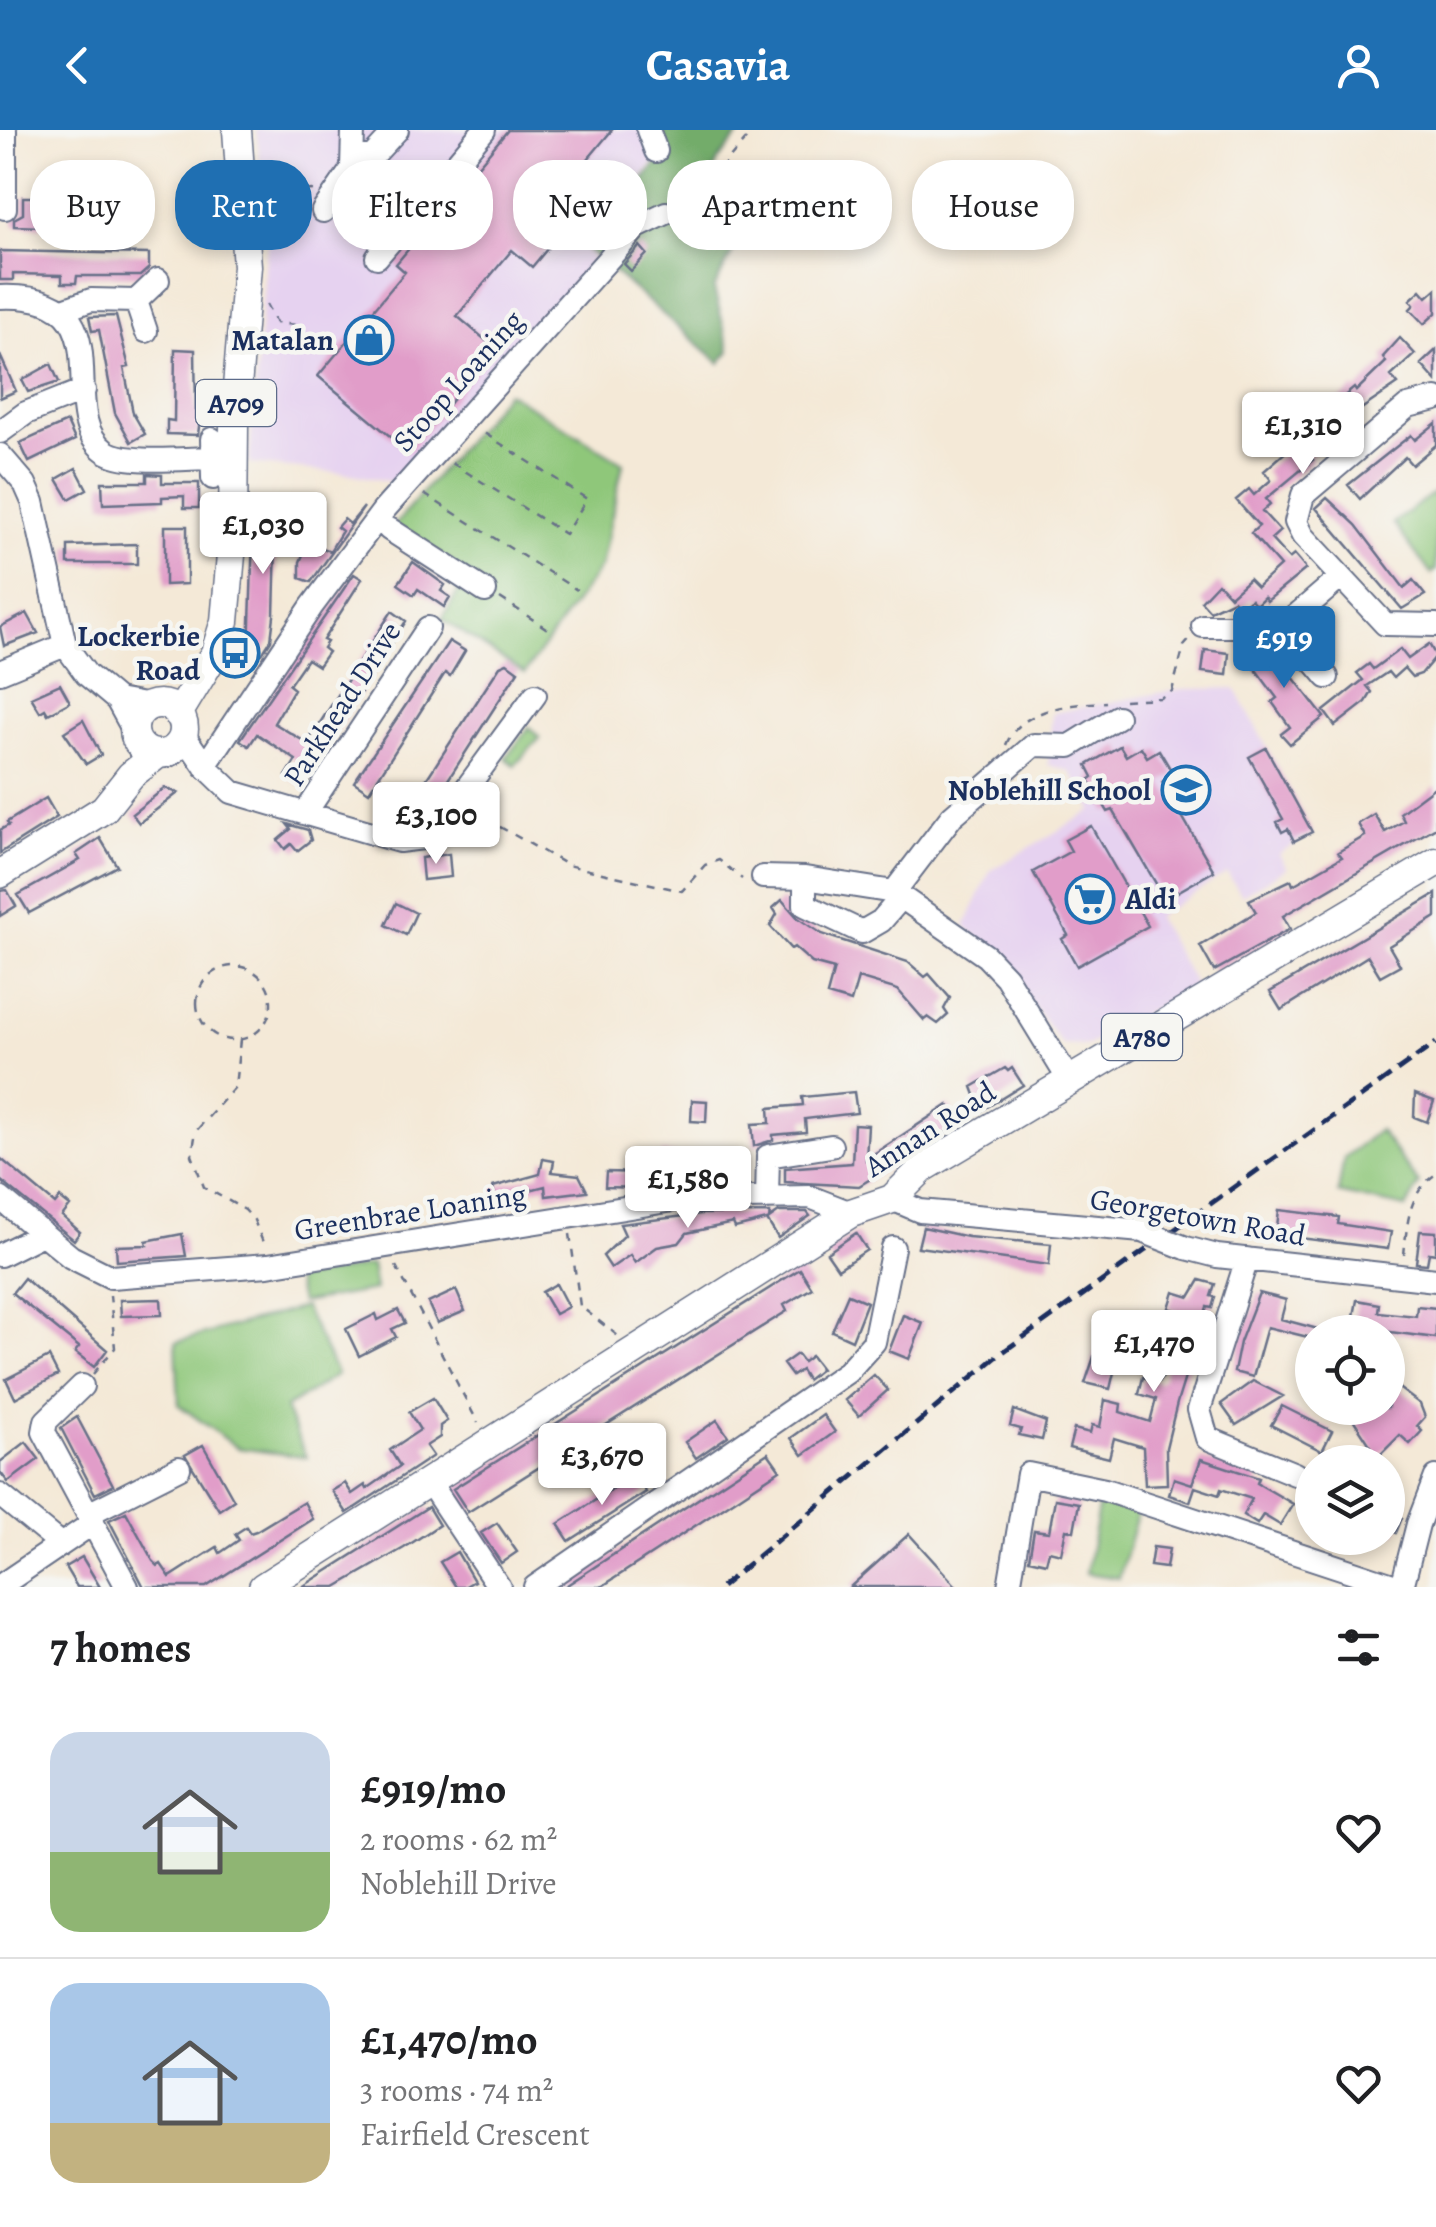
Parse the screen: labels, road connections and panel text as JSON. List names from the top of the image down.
{
  "streets": {
    "main road": ["A709", "A780", "Annan Road"],
    "street": [
      "Stoop Loaning",
      "Parkhead Drive",
      "Greenbrae Loaning",
      "Georgetown Road"
    ]
  },
  "crossings": [
    ["Annan Road", "Greenbrae Loaning"],
    ["Annan Road", "Georgetown Road"]
  ],
  "places": {
    "shop": ["Matalan"],
    "bus stop": ["Lockerbie Road"],
    "school or university": ["Noblehill School"],
    "supermarket": ["Aldi"]
  },
  "page": {
    "header": "Casavia",
    "chip": [
      "Buy",
      "Rent",
      "Filters",
      "New",
      "Apartment",
      "House"
    ],
    "price": [
      "£1,310",
      "£1,030",
      "£919",
      "£3,100",
      "£1,580",
      "£1,470",
      "£3,670"
    ],
    "heading": "7 homes",
    "list": [
      {
        "name": "£919/mo",
        "note": "2 rooms · 62 m² · Noblehill Drive"
      },
      {
        "name": "£1,470/mo",
        "note": "3 rooms · 74 m² · Fairfield Crescent"
      }
    ]
  }
}
